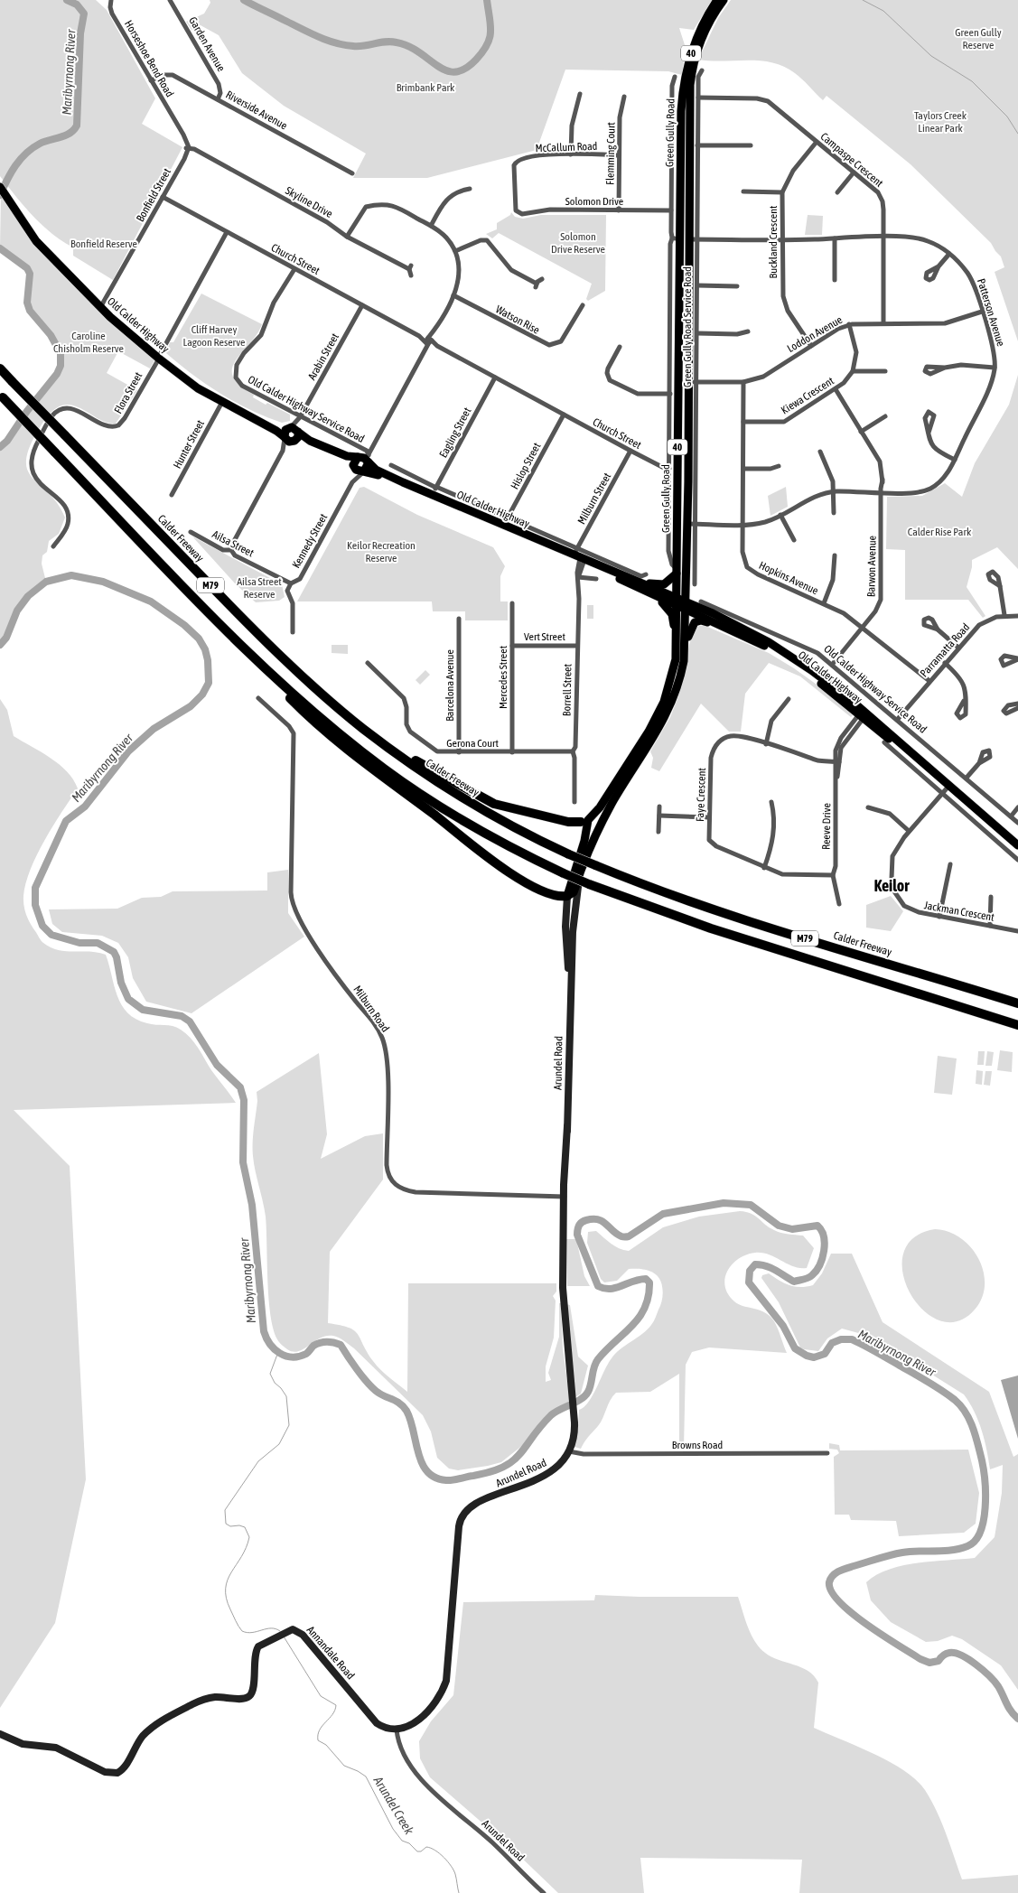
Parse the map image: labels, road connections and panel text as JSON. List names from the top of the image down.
{
  "streets": {
    "highway": ["Calder Freeway", "M79"],
    "main road": ["40", "Green Gully Road", "Old Calder Highway"],
    "street": [
      "Garden Avenue",
      "Horseshoe Bend Road",
      "Riverside Avenue",
      "McCallum Road",
      "Flemming Court",
      "Campaspe Crescent",
      "Bonfield Street",
      "Solomon Drive",
      "Skyline Drive",
      "Buckland Crescent",
      "Church Street",
      "Patterson Avenue",
      "Watson Rise",
      "Green Gully Road Service Road",
      "Loddon Avenue",
      "Arabin Street",
      "Flora Street",
      "Kiewa Crescent",
      "Old Calder Highway Service Road",
      "Eagling Street",
      "Hunter Street",
      "Hislop Street",
      "Milburn Street",
      "Kennedy Street",
      "Ailsa Street",
      "Barwon Avenue",
      "Hopkins Avenue",
      "Vert Street",
      "Parramatta Road",
      "Mercedes Street",
      "Barcelona Avenue",
      "Borrell Street",
      "Gerona Court",
      "Faye Crescent",
      "Reeve Drive",
      "Jackman Crescent",
      "Milburn Road",
      "Arundel Road",
      "Browns Road",
      "Annandale Road"
    ]
  },
  "crossings": [
    ["Garden Avenue", "Riverside Avenue"],
    ["Horseshoe Bend Road", "Riverside Avenue"],
    ["Horseshoe Bend Road", "Bonfield Street"],
    ["Horseshoe Bend Road", "Skyline Drive"],
    ["Green Gully Road", "Patterson Avenue"],
    ["Green Gully Road", "Old Calder Highway"],
    ["Green Gully Road", "Green Gully Road Service Road"],
    ["Green Gully Road", "Loddon Avenue"],
    ["Green Gully Road", "Arundel Road"],
    ["McCallum Road", "Flemming Court"],
    ["McCallum Road", "Solomon Drive"],
    ["Flemming Court", "Solomon Drive"],
    ["Campaspe Crescent", "Buckland Crescent"],
    ["Campaspe Crescent", "Patterson Avenue"],
    ["Campaspe Crescent", "Green Gully Road Service Road"],
    ["Campaspe Crescent", "Loddon Avenue"],
    ["Bonfield Street", "Skyline Drive"],
    ["Bonfield Street", "Church Street"],
    ["Bonfield Street", "Old Calder Highway"],
    ["Buckland Crescent", "Patterson Avenue"],
    ["Buckland Crescent", "Loddon Avenue"],
    ["Church Street", "Green Gully Road Service Road"],
    ["Church Street", "Arabin Street"],
    ["Church Street", "Flora Street"],
    ["Church Street", "Old Calder Highway Service Road"],
    ["Church Street", "Eagling Street"],
    ["Church Street", "Hislop Street"],
    ["Church Street", "Milburn Street"],
    ["Patterson Avenue", "Green Gully Road Service Road"],
    ["Patterson Avenue", "Loddon Avenue"],
    ["Patterson Avenue", "Barwon Avenue"],
    ["Patterson Avenue", "Hopkins Avenue"],
    ["Old Calder Highway", "Arabin Street"],
    ["Old Calder Highway", "Flora Street"],
    ["Old Calder Highway", "Old Calder Highway Service Road"],
    ["Old Calder Highway", "Eagling Street"],
    ["Old Calder Highway", "Hunter Street"],
    ["Old Calder Highway", "Hislop Street"],
    ["Old Calder Highway", "Milburn Street"],
    ["Old Calder Highway", "Kennedy Street"],
    ["Old Calder Highway", "Borrell Street"],
    ["Old Calder Highway", "Reeve Drive"],
    ["Old Calder Highway", "Jackman Crescent"],
    ["Green Gully Road Service Road", "Loddon Avenue"],
    ["Loddon Avenue", "Hopkins Avenue"],
    ["Arabin Street", "Old Calder Highway Service Road"],
    ["Kiewa Crescent", "Barwon Avenue"],
    ["Kiewa Crescent", "Hopkins Avenue"],
    ["Old Calder Highway Service Road", "Barwon Avenue"],
    ["Old Calder Highway Service Road", "Parramatta Road"],
    ["Milburn Street", "Borrell Street"],
    ["Kennedy Street", "Ailsa Street"],
    ["Barwon Avenue", "Hopkins Avenue"],
    ["Hopkins Avenue", "Parramatta Road"],
    ["Vert Street", "Mercedes Street"],
    ["Vert Street", "Borrell Street"],
    ["Mercedes Street", "Gerona Court"],
    ["Barcelona Avenue", "Gerona Court"],
    ["Borrell Street", "Gerona Court"],
    ["Faye Crescent", "Reeve Drive"],
    ["Milburn Road", "Arundel Road"],
    ["Arundel Road", "Browns Road"],
    ["Arundel Road", "Annandale Road"]
  ],
  "districts": ["Keilor"],
  "water": ["Maribyrnong River", "Arundel Creek"],
  "parks": [
    "Green Gully Reserve",
    "Brimbank Park",
    "Taylors Creek Linear Park",
    "Solomon Drive Reserve",
    "Bonfield Reserve",
    "Cliff Harvey Lagoon Reserve",
    "Caroline Chisholm Reserve",
    "Calder Rise Park",
    "Keilor Recreation Reserve",
    "Ailsa Street Reserve"
  ]
}
